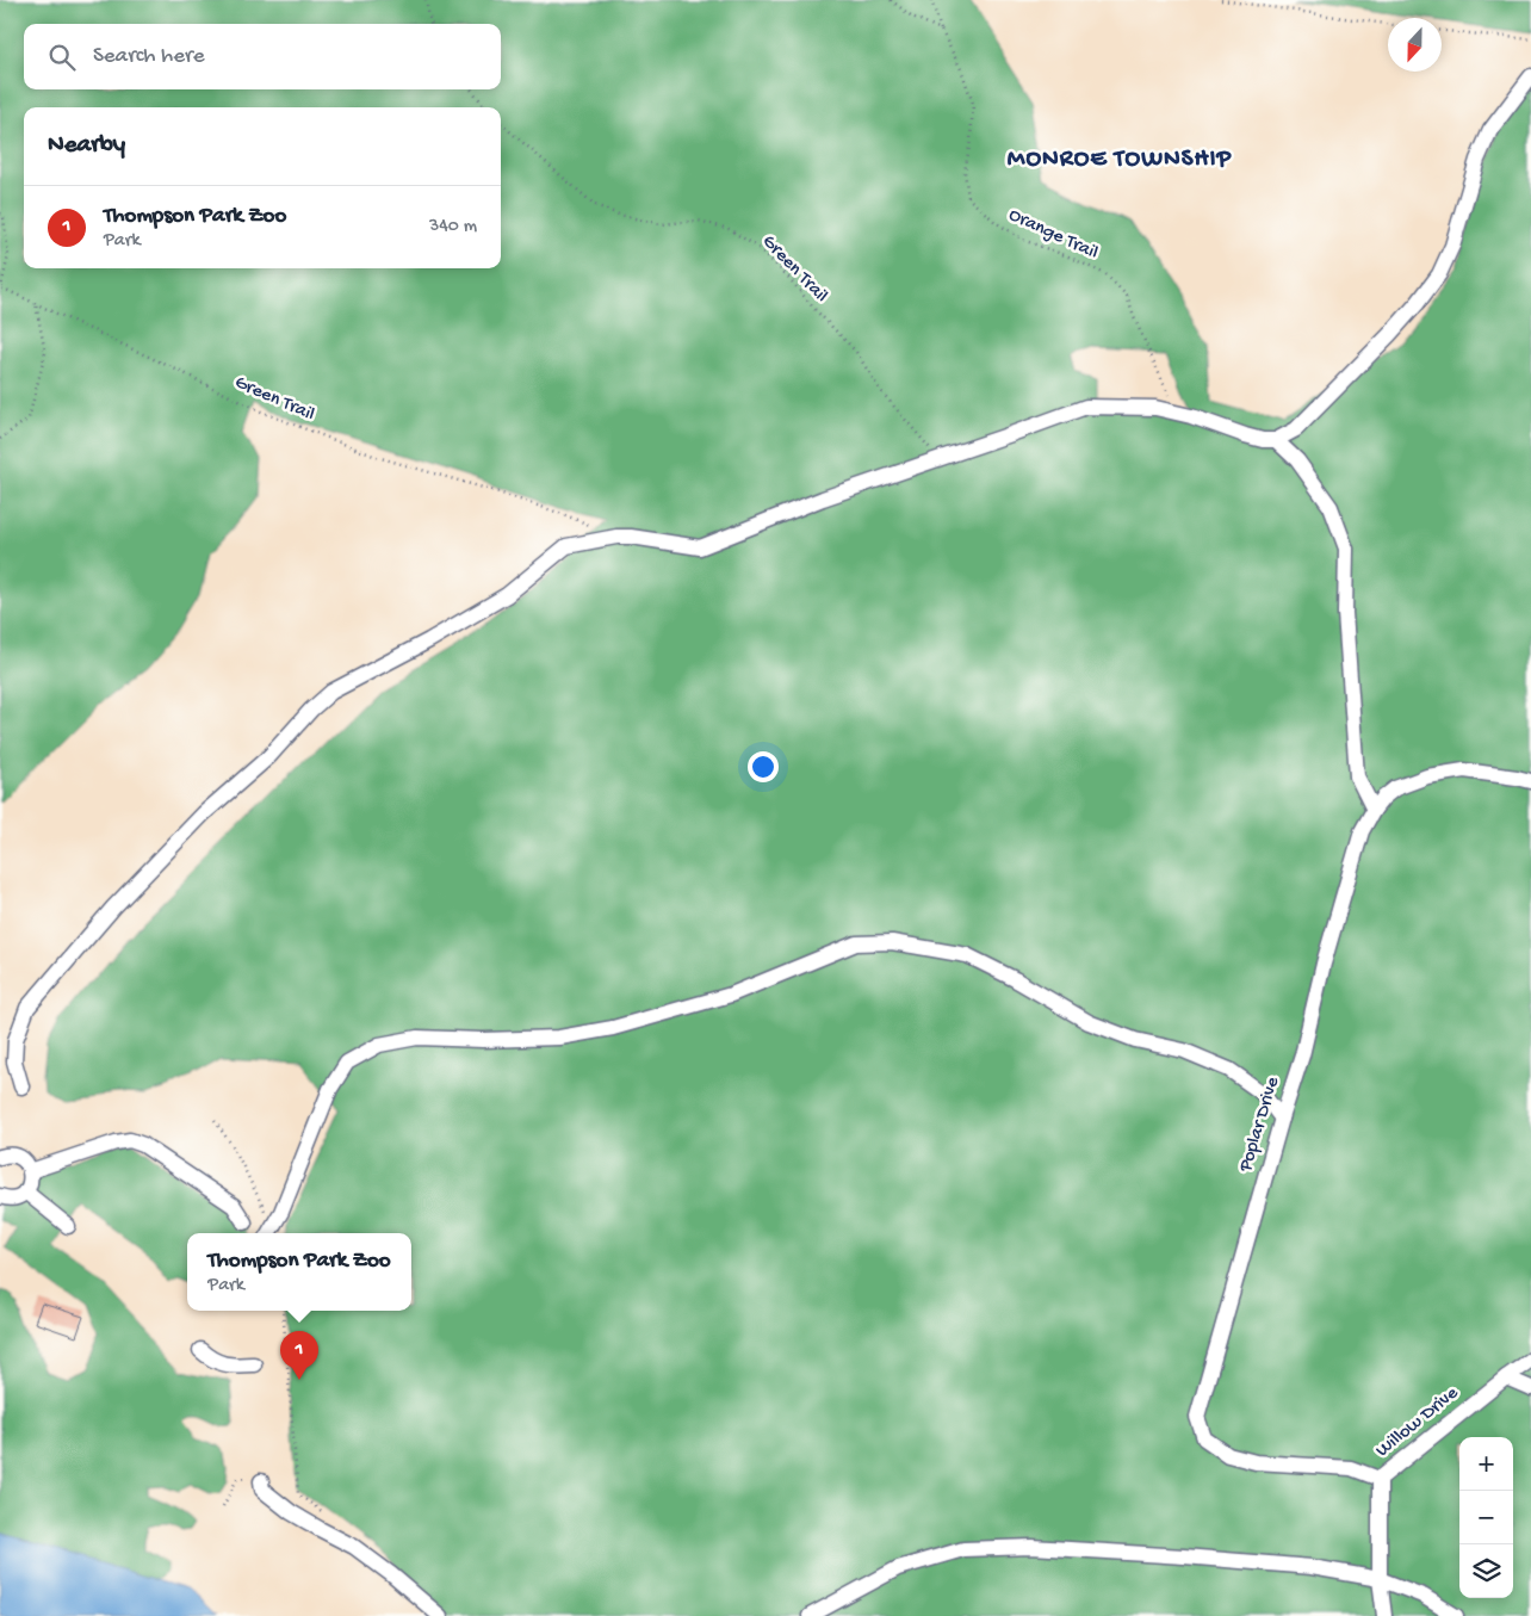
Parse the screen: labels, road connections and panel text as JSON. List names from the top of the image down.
{
  "streets": {
    "street": ["Poplar Drive", "Willow Drive"],
    "path": ["Orange Trail", "Green Trail"]
  },
  "crossings": [
    ["Poplar Drive", "Willow Drive"]
  ],
  "districts": ["MONROE TOWNSHIP"],
  "north": "bottom",
  "page": {
    "search": "Search here",
    "heading": "Nearby",
    "list": [
      {
        "mark": "1",
        "name": "Thompson Park Zoo",
        "note": "Park",
        "value": "340 m"
      }
    ],
    "popup": ["Thompson Park Zoo", "Park"],
    "pins": "1",
    "map_buttons": ["+", "−"]
  }
}
